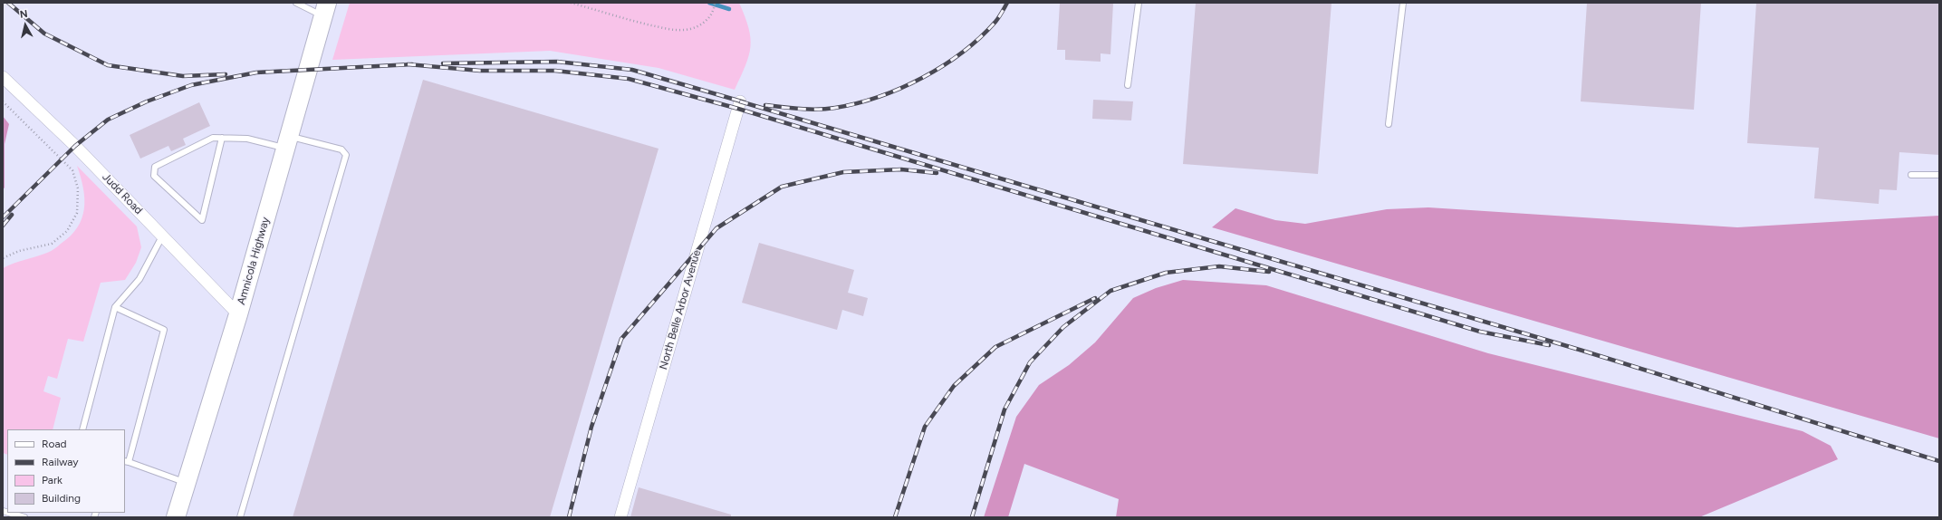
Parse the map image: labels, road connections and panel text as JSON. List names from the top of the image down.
{
  "streets": {
    "main road": ["Amnicola Highway"],
    "street": ["Judd Road", "North Belle Arbor Avenue"]
  },
  "crossings": [
    ["Judd Road", "Amnicola Highway"]
  ],
  "legend": [
    "Road",
    "Railway",
    "Park",
    "Building"
  ],
  "north": "top"
}
